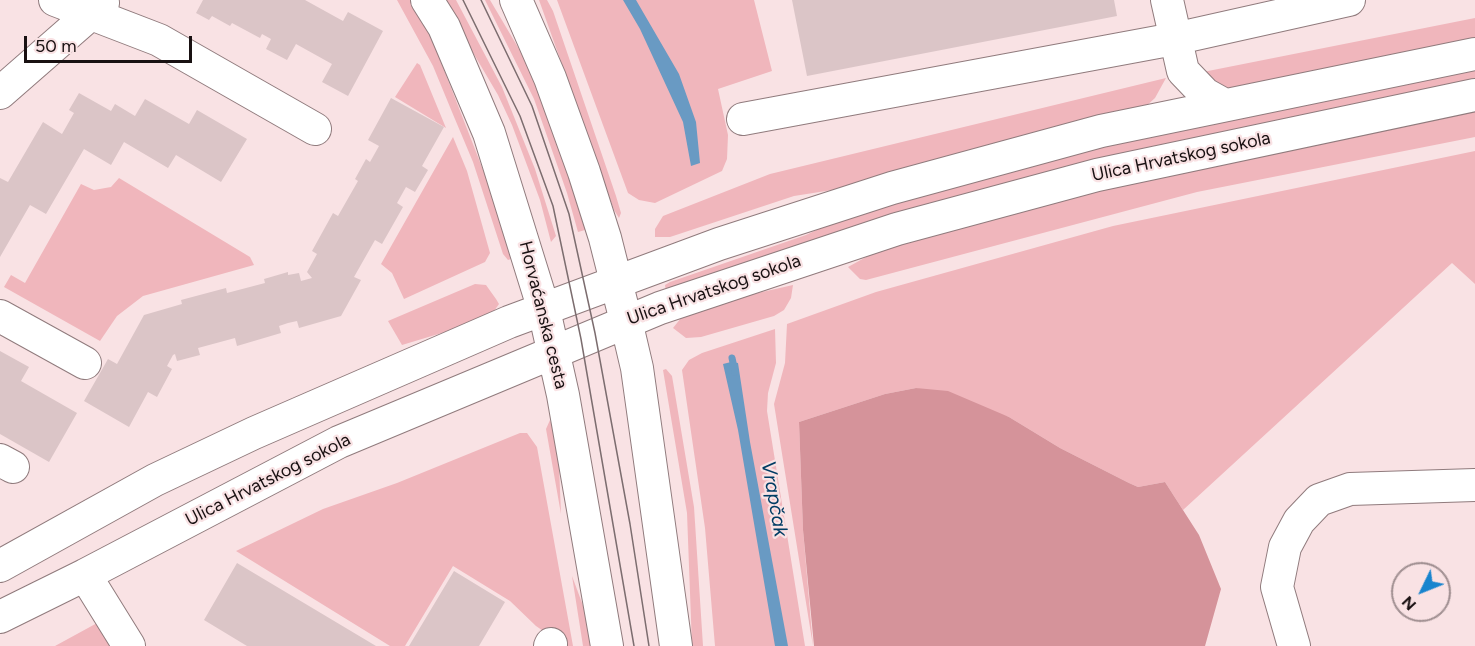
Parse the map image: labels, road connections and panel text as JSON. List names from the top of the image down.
{
  "streets": {
    "street": ["Ulica Hrvatskog sokola", "Horvaćanska cesta"]
  },
  "crossings": [
    ["Ulica Hrvatskog sokola", "Horvaćanska cesta"]
  ],
  "water": ["Vrapčak"],
  "scale_bar": "50 m",
  "north": "bottom left"
}
